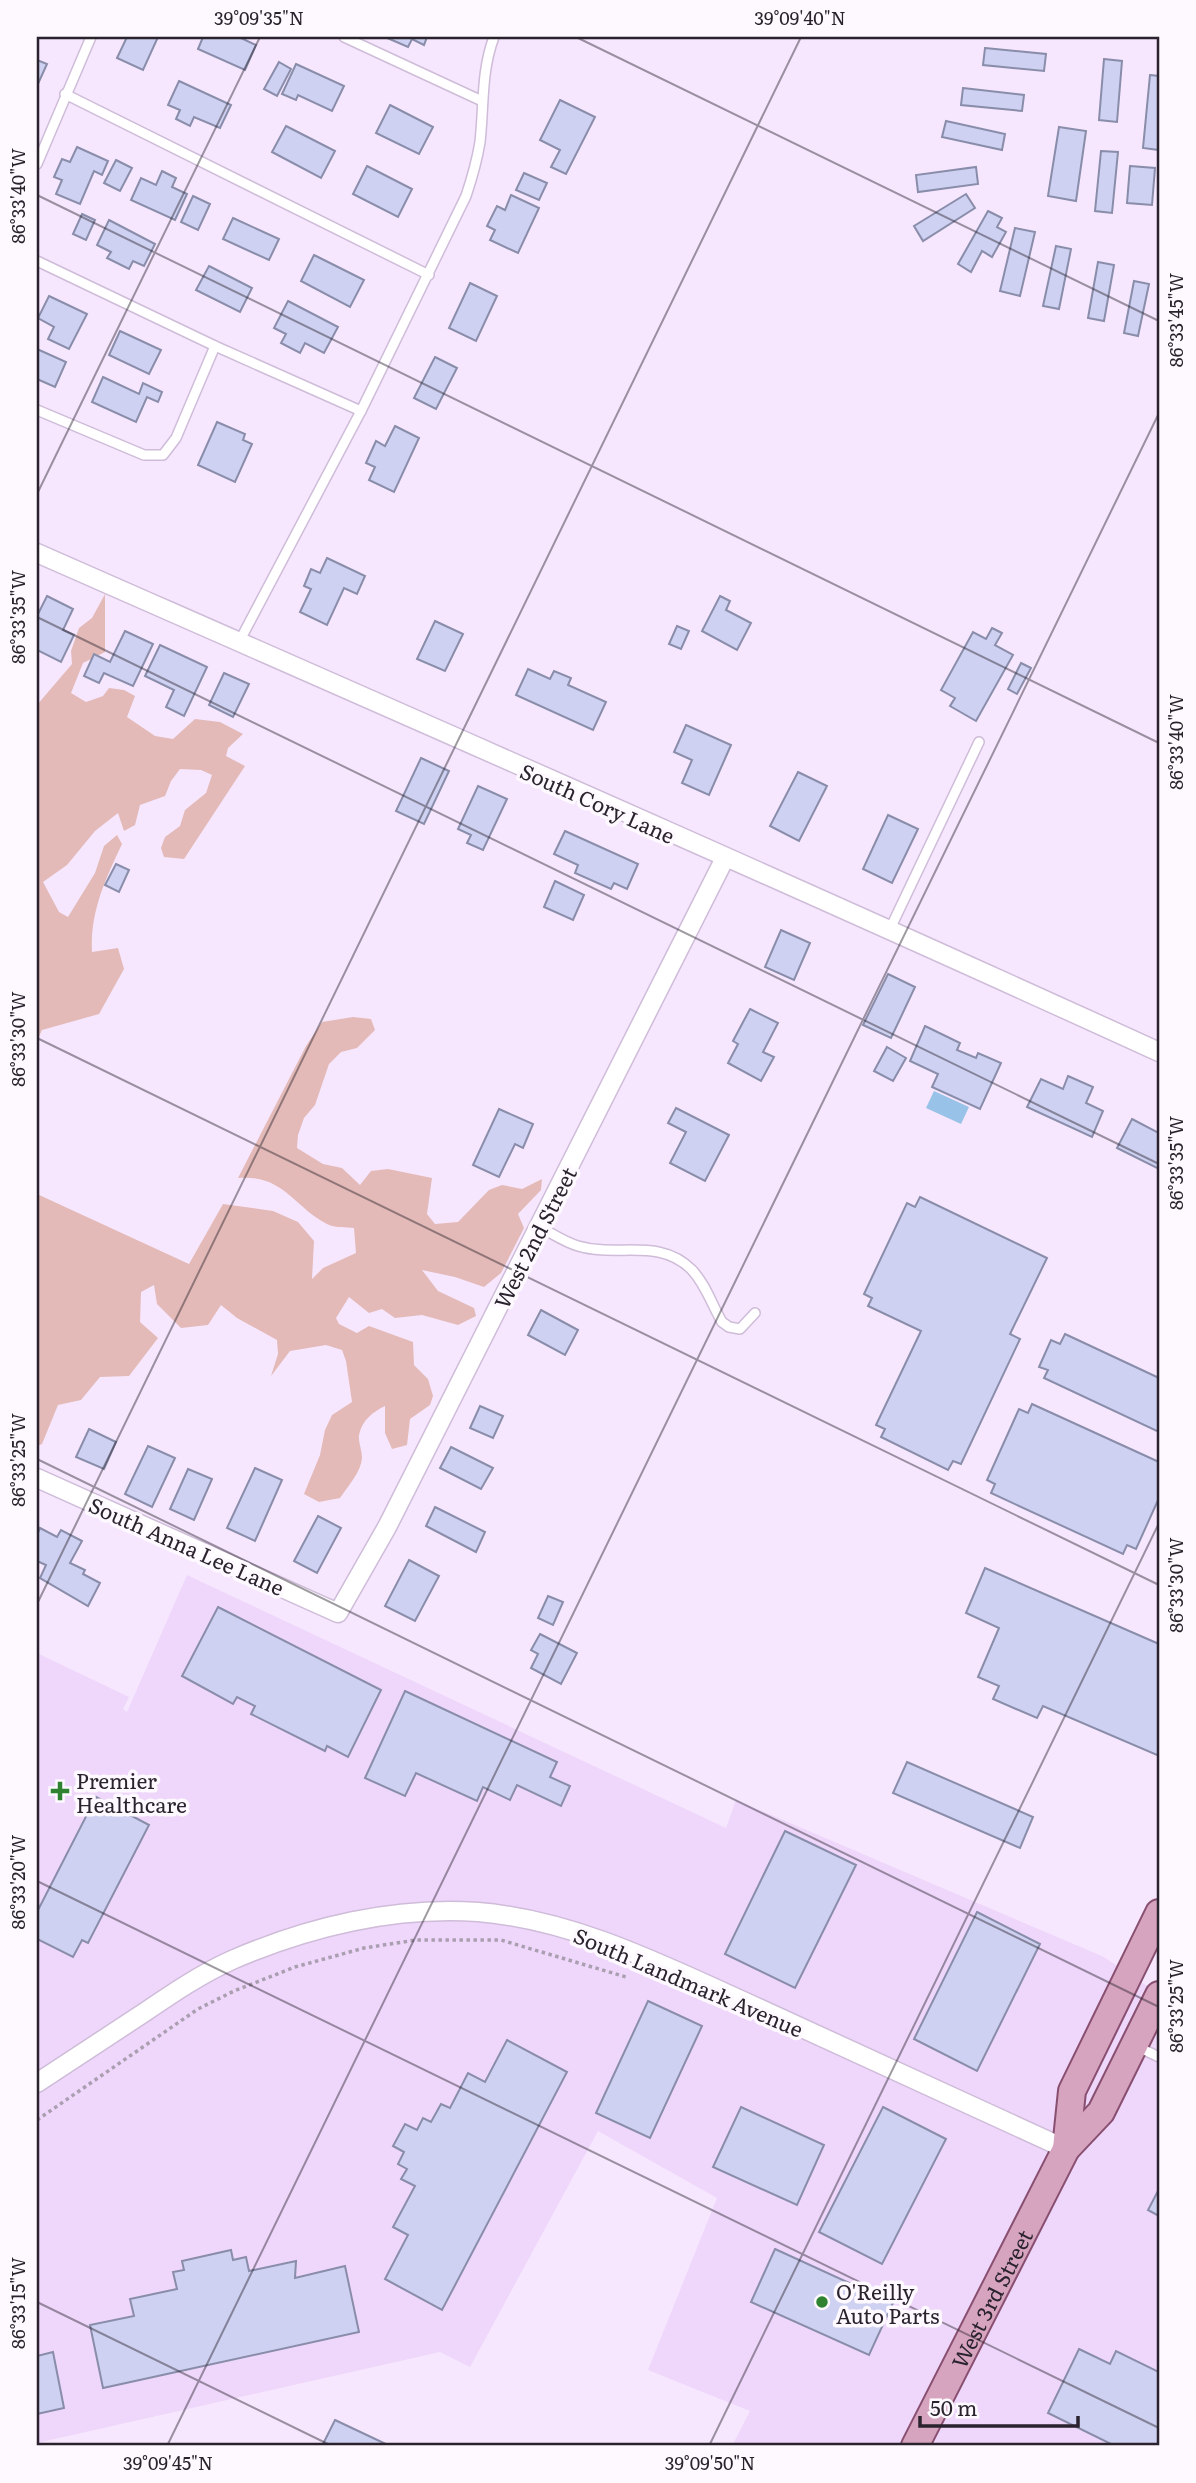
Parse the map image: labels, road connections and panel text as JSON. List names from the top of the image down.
{
  "streets": {
    "main road": ["West 3rd Street"],
    "street": [
      "South Cory Lane",
      "West 2nd Street",
      "South Anna Lee Lane",
      "South Landmark Avenue"
    ]
  },
  "crossings": [
    ["South Cory Lane", "West 2nd Street"],
    ["West 2nd Street", "South Anna Lee Lane"],
    ["South Landmark Avenue", "West 3rd Street"]
  ],
  "places": {
    "health": ["Premier Healthcare"],
    "other": ["O'Reilly Auto Parts"]
  },
  "scale_bar": "50 m",
  "coordinates": [
    "39°09'35\"N",
    "39°09'40\"N",
    "86°33'40\"W",
    "86°33'45\"W",
    "86°33'35\"W",
    "86°33'30\"W",
    "86°33'25\"W",
    "86°33'20\"W",
    "86°33'15\"W",
    "39°09'45\"N",
    "39°09'50\"N"
  ]
}
